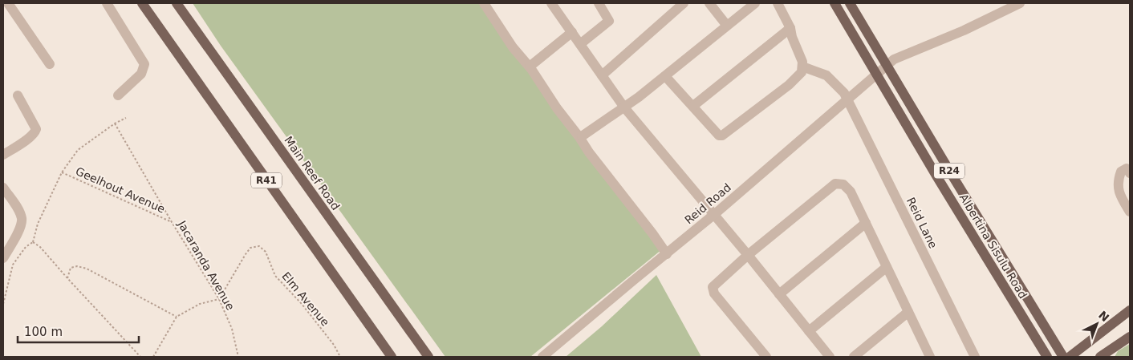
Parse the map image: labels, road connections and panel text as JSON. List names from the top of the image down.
{
  "streets": {
    "main road": [
      "R24",
      "Main Reef Road",
      "R41",
      "Albertina Sisulu Road"
    ],
    "street": ["Reid Road", "Reid Lane"],
    "path": ["Geelhout Avenue", "Jacaranda Avenue", "Elm Avenue"]
  },
  "crossings": [
    ["Geelhout Avenue", "Jacaranda Avenue"],
    ["Reid Road", "Reid Lane"],
    ["Reid Road", "Albertina Sisulu Road"],
    ["Jacaranda Avenue", "Elm Avenue"]
  ],
  "scale_bar": "100 m",
  "north": "top right"
}
